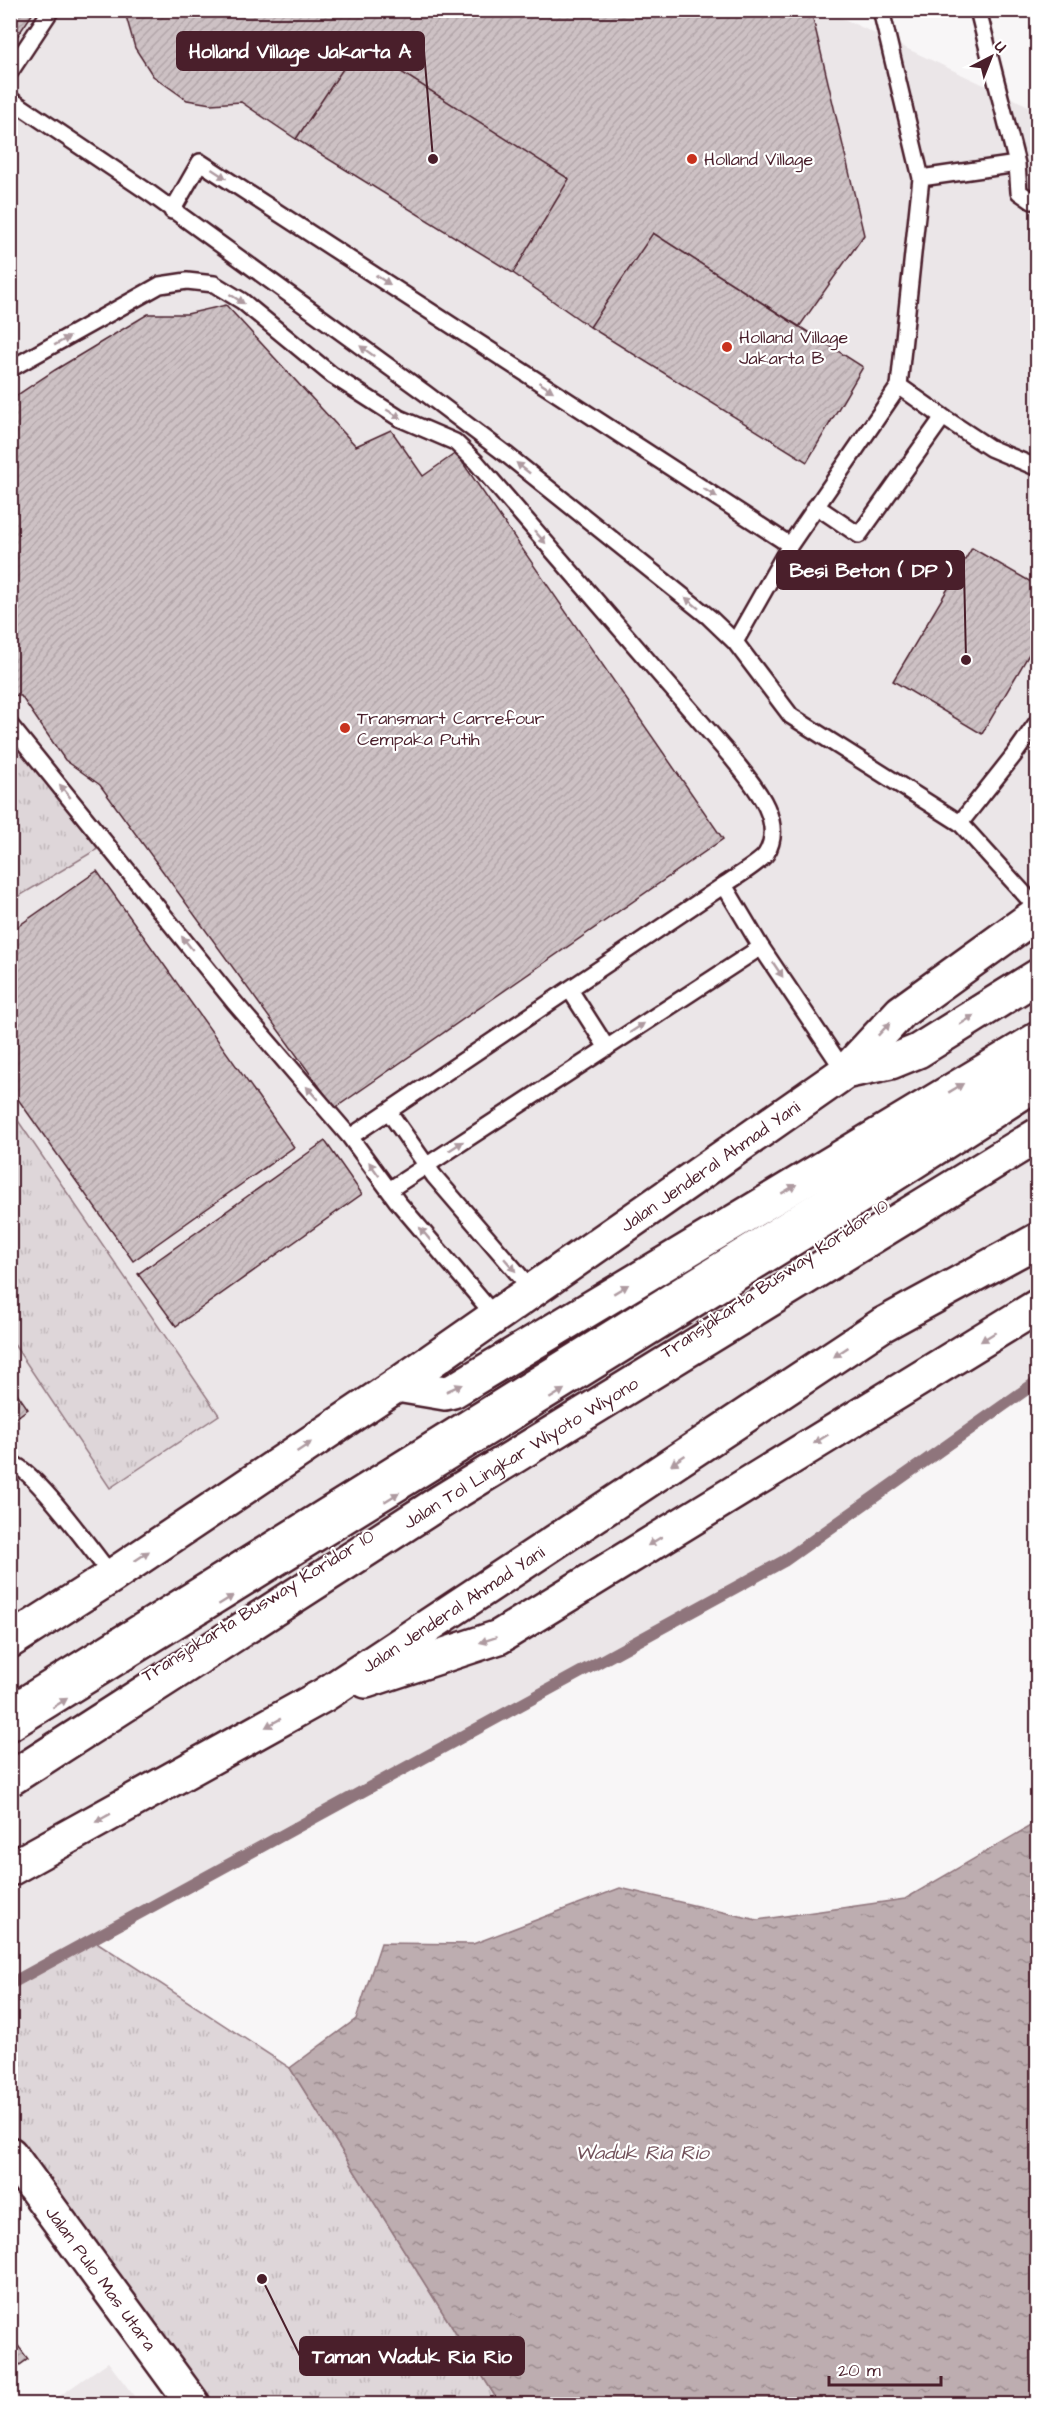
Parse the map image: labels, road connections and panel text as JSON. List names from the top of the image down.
{
  "streets": {
    "main road": ["Jalan Jenderal Ahmad Yani", "Jalan Tol Lingkar Wiyoto Wiyono", "Jalan Pulo Mas Utara"],
    "lane": ["Transjakarta Busway Koridor 10"]
  },
  "crossings": [
    ["Transjakarta Busway Koridor 10", "Jalan Tol Lingkar Wiyoto Wiyono"]
  ],
  "water": ["Waduk Ria Rio"],
  "places": [
    "Holland Village Jakarta A",
    "Holland Village",
    "Holland Village Jakarta B",
    "Besi Beton ( DP )",
    "Transmart Carrefour Cempaka Putih",
    "Taman Waduk Ria Rio"
  ],
  "scale_bar": "20 m",
  "north": "top right"
}
